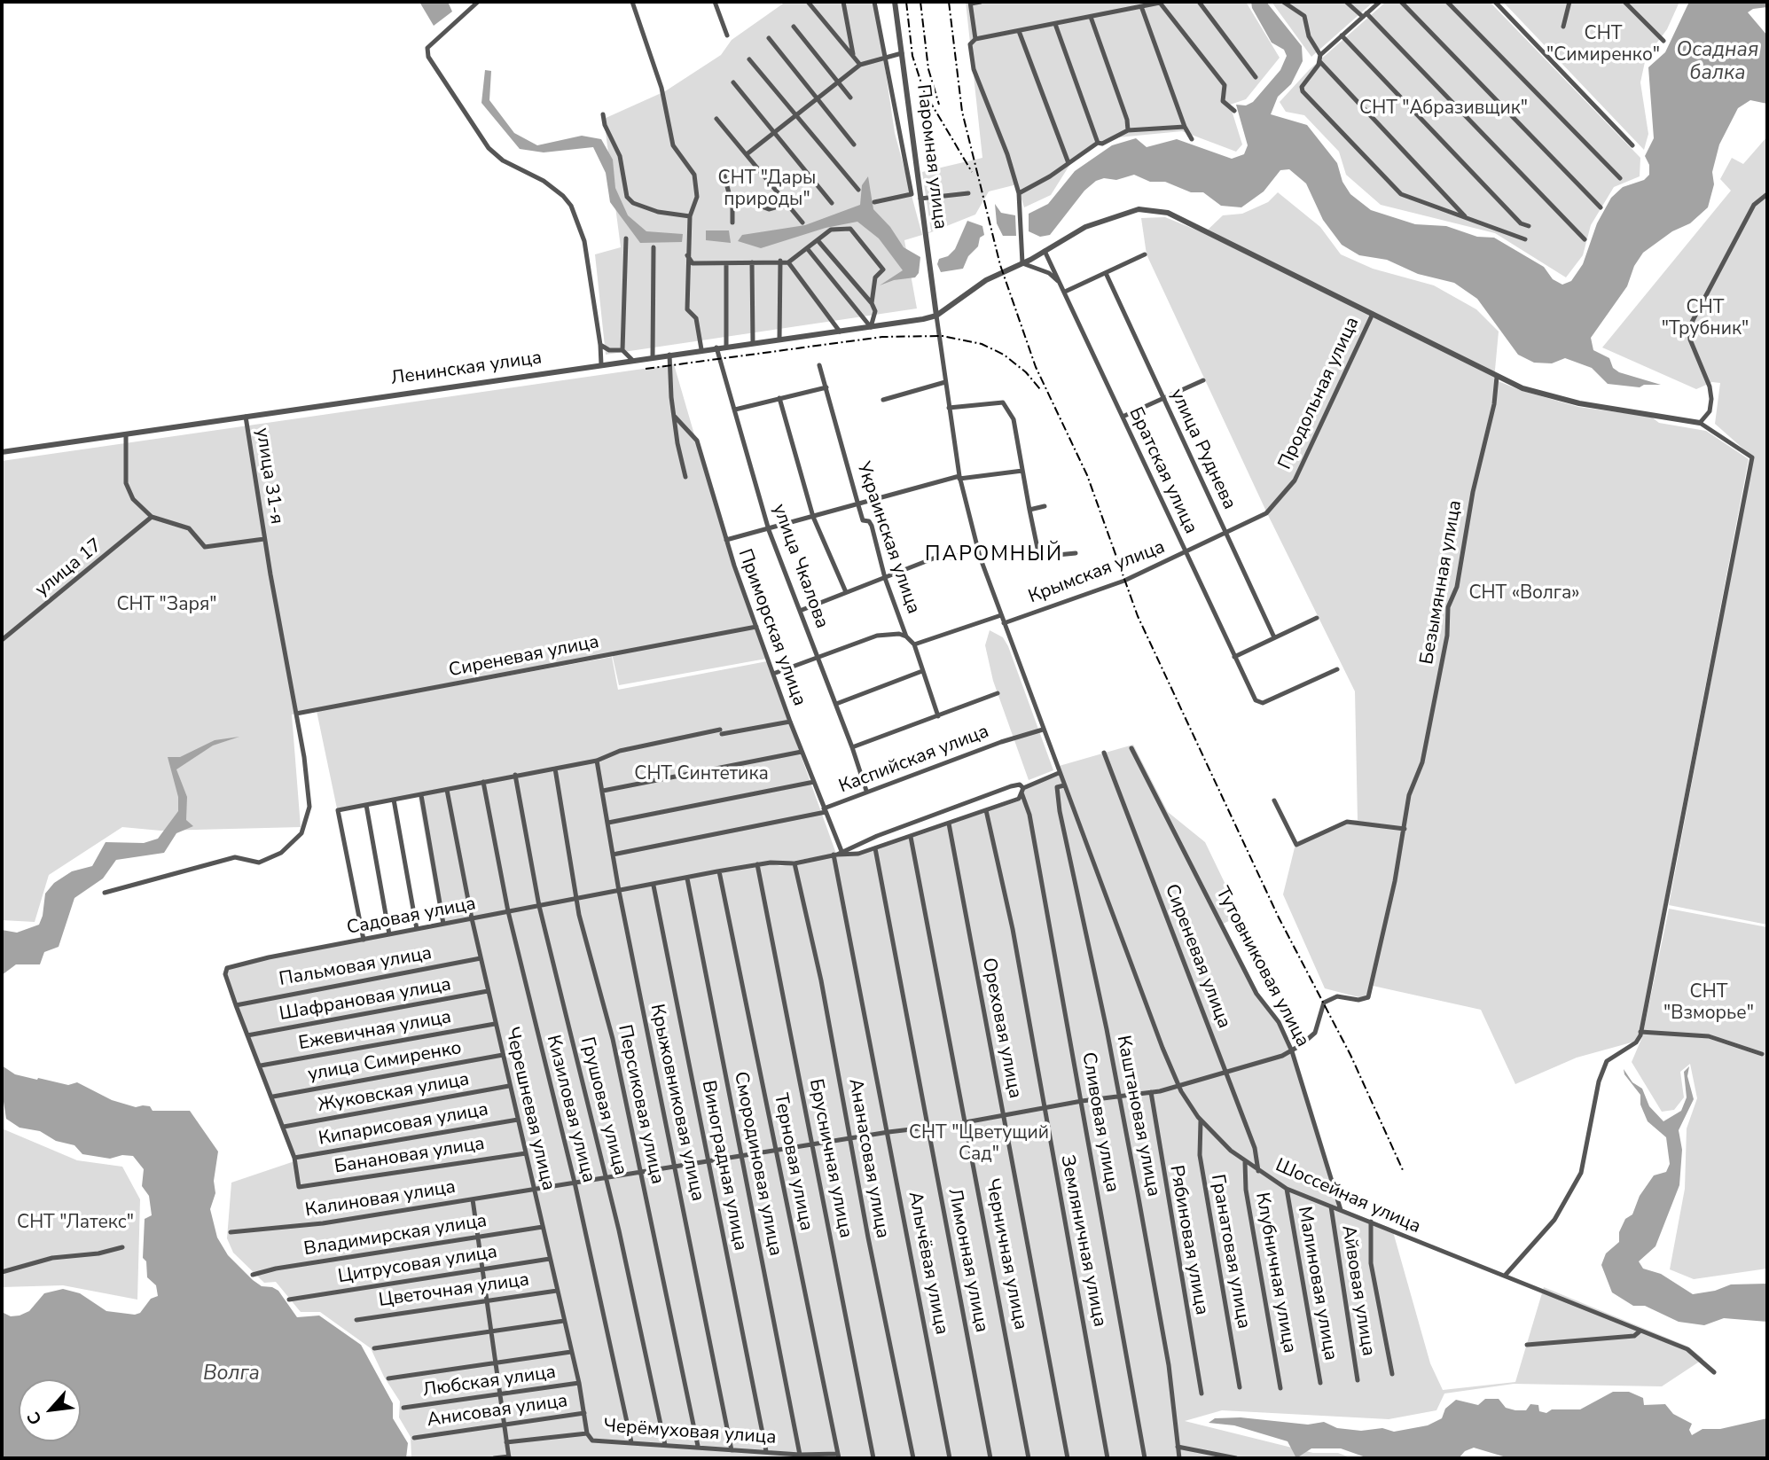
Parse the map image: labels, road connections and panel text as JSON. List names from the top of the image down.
{
  "streets": {
    "street": [
      "Паромная улица",
      "Ленинская улица",
      "Продольная улица",
      "улица Руднева",
      "Братская улица",
      "улица 31-я",
      "Украинская улица",
      "улица Чкалова",
      "улица 17",
      "Крымская улица",
      "Безымянная улица",
      "Приморская улица",
      "Сиреневая улица",
      "Каспийская улица",
      "Садовая улица",
      "Пальмовая улица",
      "Тутовниковая улица",
      "Шафрановая улица",
      "Ореховая улица",
      "Ежевичная улица",
      "улица Симиренко",
      "Жуковская улица",
      "Крыжовниковая улица",
      "Персиковая улица",
      "Грушовая улица",
      "Черешневая улица",
      "Кизиловая улица",
      "Каштановая улица",
      "Сливовая улица",
      "Кипарисовая улица",
      "Банановая улица",
      "Брусничная улица",
      "Ананасовая улица",
      "Терновая улица",
      "Смородиновая улица",
      "Виноградная улица",
      "Шоссейная улица",
      "Калиновая улица",
      "Владимирская улица",
      "Рябиновая улица",
      "Земляничная улица",
      "Гранатовая улица",
      "Черничная улица",
      "Лимонная улица",
      "Алычёвая улица",
      "Цитрусовая улица",
      "Клубничная улица",
      "Малиновая улица",
      "Цветочная улица",
      "Айвовая улица",
      "Любская улица",
      "Анисовая улица",
      "Черёмуховая улица"
    ]
  },
  "crossings": [
    ["Паромная улица", "Ленинская улица"],
    ["Паромная улица", "Шоссейная улица"],
    ["Ленинская улица", "улица 31-я"],
    ["Ленинская улица", "улица Чкалова"],
    ["Ленинская улица", "Шоссейная улица"],
    ["Продольная улица", "Крымская улица"],
    ["улица Руднева", "Крымская улица"],
    ["Братская улица", "Крымская улица"],
    ["улица 31-я", "Сиреневая улица"],
    ["улица Чкалова", "Каспийская улица"],
    ["Крымская улица", "Шоссейная улица"],
    ["Безымянная улица", "Тутовниковая улица"],
    ["Безымянная улица", "Калиновая улица"],
    ["Приморская улица", "Сиреневая улица"],
    ["Приморская улица", "Каспийская улица"],
    ["Приморская улица", "Садовая улица"],
    ["Приморская улица", "Алычёвая улица"],
    ["Сиреневая улица", "Шоссейная улица"],
    ["Сиреневая улица", "Калиновая улица"],
    ["Каспийская улица", "Шоссейная улица"],
    ["Садовая улица", "Пальмовая улица"],
    ["Садовая улица", "Шафрановая улица"],
    ["Садовая улица", "Ежевичная улица"],
    ["Садовая улица", "улица Симиренко"],
    ["Садовая улица", "Жуковская улица"],
    ["Садовая улица", "Крыжовниковая улица"],
    ["Садовая улица", "Персиковая улица"],
    ["Садовая улица", "Грушовая улица"],
    ["Садовая улица", "Черешневая улица"],
    ["Садовая улица", "Кизиловая улица"],
    ["Садовая улица", "Кипарисовая улица"],
    ["Садовая улица", "Банановая улица"],
    ["Садовая улица", "Брусничная улица"],
    ["Садовая улица", "Ананасовая улица"],
    ["Садовая улица", "Терновая улица"],
    ["Садовая улица", "Смородиновая улица"],
    ["Садовая улица", "Виноградная улица"],
    ["Садовая улица", "Алычёвая улица"],
    ["Пальмовая улица", "Черешневая улица"],
    ["Тутовниковая улица", "Шоссейная улица"],
    ["Тутовниковая улица", "Калиновая улица"],
    ["Шафрановая улица", "Черешневая улица"],
    ["Ореховая улица", "Калиновая улица"],
    ["Ежевичная улица", "Черешневая улица"],
    ["улица Симиренко", "Черешневая улица"],
    ["Жуковская улица", "Черешневая улица"],
    ["Крыжовниковая улица", "Калиновая улица"],
    ["Крыжовниковая улица", "Черёмуховая улица"],
    ["Персиковая улица", "Калиновая улица"],
    ["Персиковая улица", "Черёмуховая улица"],
    ["Грушовая улица", "Калиновая улица"],
    ["Грушовая улица", "Черёмуховая улица"],
    ["Черешневая улица", "Кипарисовая улица"],
    ["Черешневая улица", "Банановая улица"],
    ["Черешневая улица", "Калиновая улица"],
    ["Черешневая улица", "Владимирская улица"],
    ["Черешневая улица", "Цитрусовая улица"],
    ["Черешневая улица", "Цветочная улица"],
    ["Черешневая улица", "Любская улица"],
    ["Черешневая улица", "Анисовая улица"],
    ["Черешневая улица", "Черёмуховая улица"],
    ["Кизиловая улица", "Калиновая улица"],
    ["Кизиловая улица", "Черёмуховая улица"],
    ["Каштановая улица", "Шоссейная улица"],
    ["Каштановая улица", "Калиновая улица"],
    ["Сливовая улица", "Калиновая улица"],
    ["Брусничная улица", "Калиновая улица"],
    ["Ананасовая улица", "Калиновая улица"],
    ["Терновая улица", "Калиновая улица"],
    ["Терновая улица", "Черёмуховая улица"],
    ["Смородиновая улица", "Калиновая улица"],
    ["Смородиновая улица", "Черёмуховая улица"],
    ["Виноградная улица", "Калиновая улица"],
    ["Виноградная улица", "Черёмуховая улица"],
    ["Шоссейная улица", "Калиновая улица"],
    ["Шоссейная улица", "Гранатовая улица"],
    ["Шоссейная улица", "Клубничная улица"],
    ["Шоссейная улица", "Малиновая улица"],
    ["Шоссейная улица", "Айвовая улица"],
    ["Калиновая улица", "Рябиновая улица"],
    ["Калиновая улица", "Земляничная улица"],
    ["Калиновая улица", "Черничная улица"],
    ["Калиновая улица", "Лимонная улица"],
    ["Калиновая улица", "Алычёвая улица"]
  ],
  "districts": ["ПАРОМНЫЙ"],
  "water": ["Осадная балка", "Волга"],
  "parks": [
    "СНТ \"Симиренко\"",
    "СНТ \"Абразивщик\"",
    "СНТ \"Дары природы\"",
    "СНТ \"Трубник\"",
    "СНТ «Волга»",
    "СНТ \"Заря\"",
    "СНТ Синтетика",
    "СНТ \"Взморье\"",
    "СНТ \"Цветущий Сад\"",
    "СНТ \"Латекс\""
  ],
  "north": "bottom left"
}
